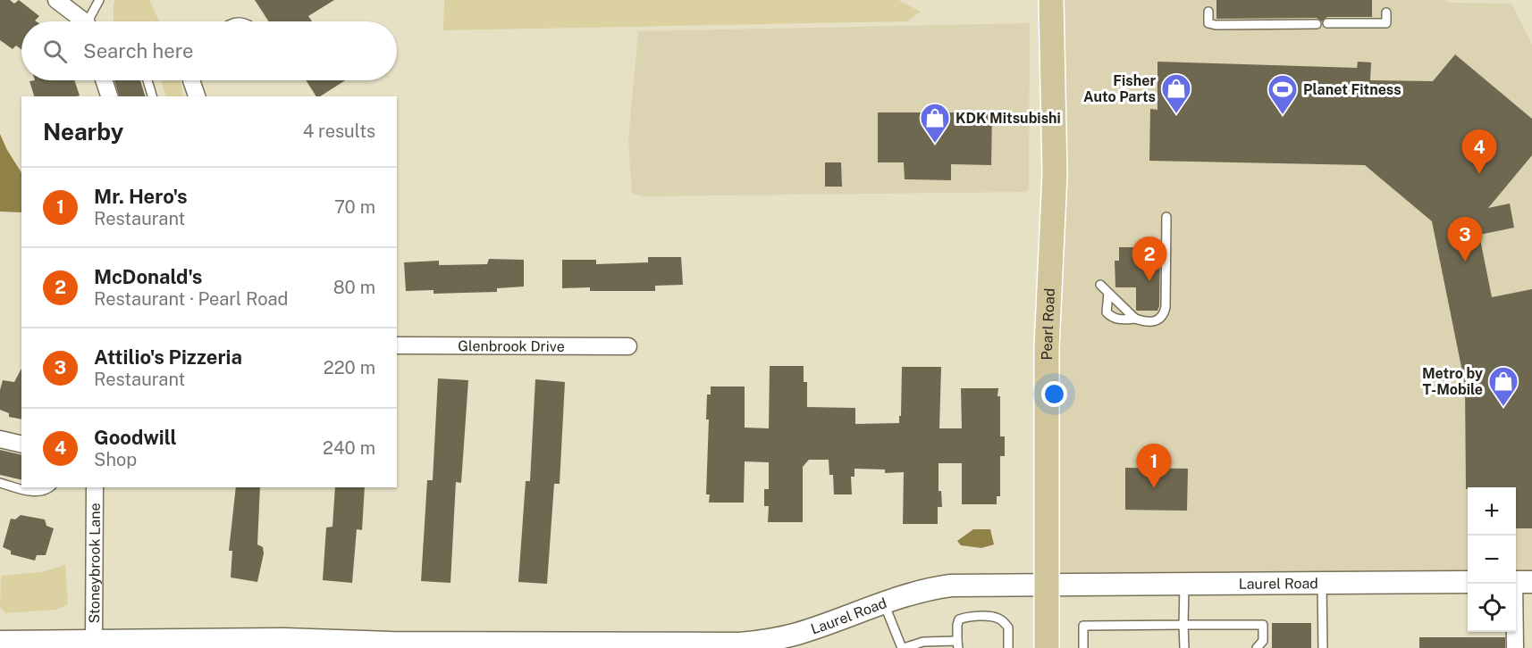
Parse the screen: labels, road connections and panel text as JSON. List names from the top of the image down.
{
  "streets": {
    "main road": ["Pearl Road"],
    "street": ["Glenbrook Drive", "Stoneybrook Lane", "Laurel Road"]
  },
  "crossings": [
    ["Pearl Road", "Laurel Road"],
    ["Stoneybrook Lane", "Laurel Road"]
  ],
  "places": {
    "shop": ["Fisher Auto Parts", "KDK Mitsubishi", "Metro by T-Mobile"],
    "sports": ["Planet Fitness"]
  },
  "page": {
    "search": "Search here",
    "heading": ["Nearby", "4 results"],
    "pins": [
      "4",
      "3",
      "2",
      "1"
    ],
    "list": [
      {
        "mark": "1",
        "name": "Mr. Hero's",
        "note": "Restaurant",
        "value": "70 m"
      },
      {
        "mark": "2",
        "name": "McDonald's",
        "note": "Restaurant · Pearl Road",
        "value": "80 m"
      },
      {
        "mark": "3",
        "name": "Attilio's Pizzeria",
        "note": "Restaurant",
        "value": "220 m"
      },
      {
        "mark": "4",
        "name": "Goodwill",
        "note": "Shop",
        "value": "240 m"
      }
    ],
    "map_buttons": ["+", "−"]
  }
}
